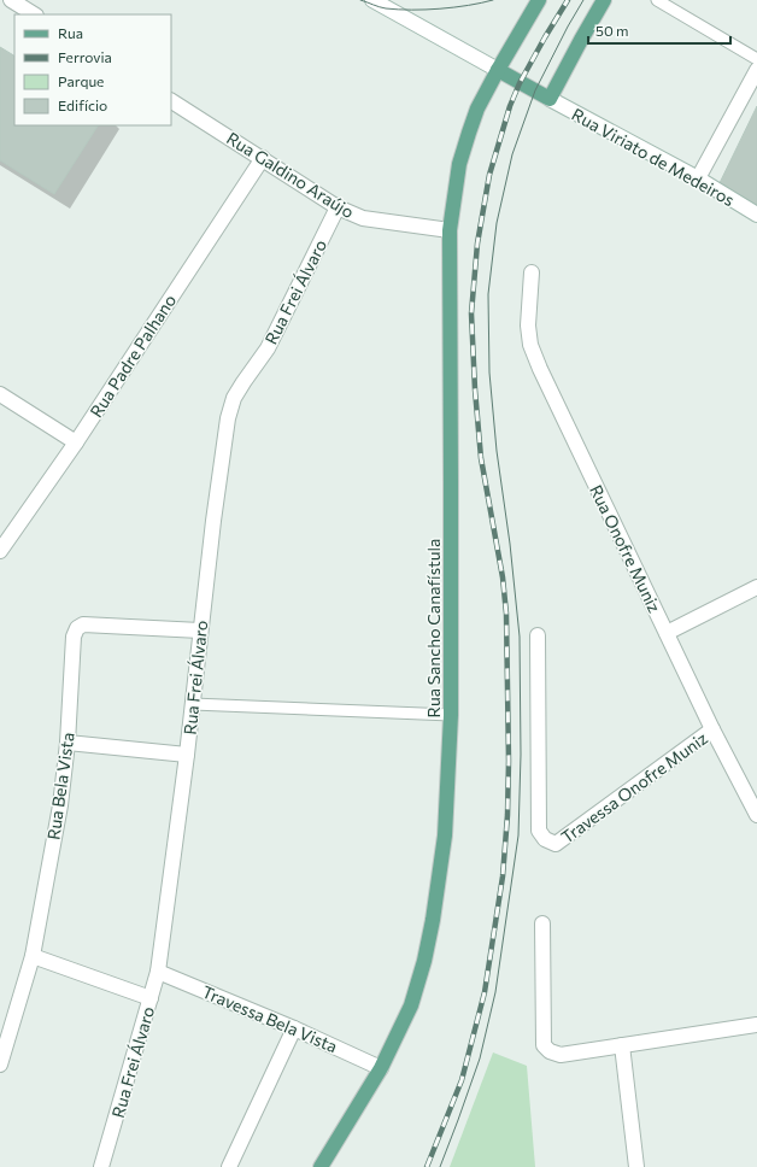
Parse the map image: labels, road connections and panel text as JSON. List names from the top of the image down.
{
  "streets": {
    "main road": ["Rua Sancho Canafístula"],
    "street": [
      "Rua Viriato de Medeiros",
      "Rua Galdino Araújo",
      "Rua Frei Álvaro",
      "Rua Padre Palhano",
      "Rua Onofre Muniz",
      "Rua Bela Vista",
      "Travessa Onofre Muniz",
      "Travessa Bela Vista"
    ]
  },
  "crossings": [
    ["Rua Galdino Araújo", "Rua Frei Álvaro"],
    ["Rua Galdino Araújo", "Rua Padre Palhano"],
    ["Rua Galdino Araújo", "Rua Sancho Canafístula"],
    ["Rua Frei Álvaro", "Rua Bela Vista"],
    ["Rua Frei Álvaro", "Travessa Bela Vista"],
    ["Rua Onofre Muniz", "Travessa Onofre Muniz"],
    ["Rua Sancho Canafístula", "Travessa Bela Vista"]
  ],
  "legend": [
    "Rua",
    "Ferrovia",
    "Parque",
    "Edifício"
  ],
  "scale_bar": "50 m"
}
